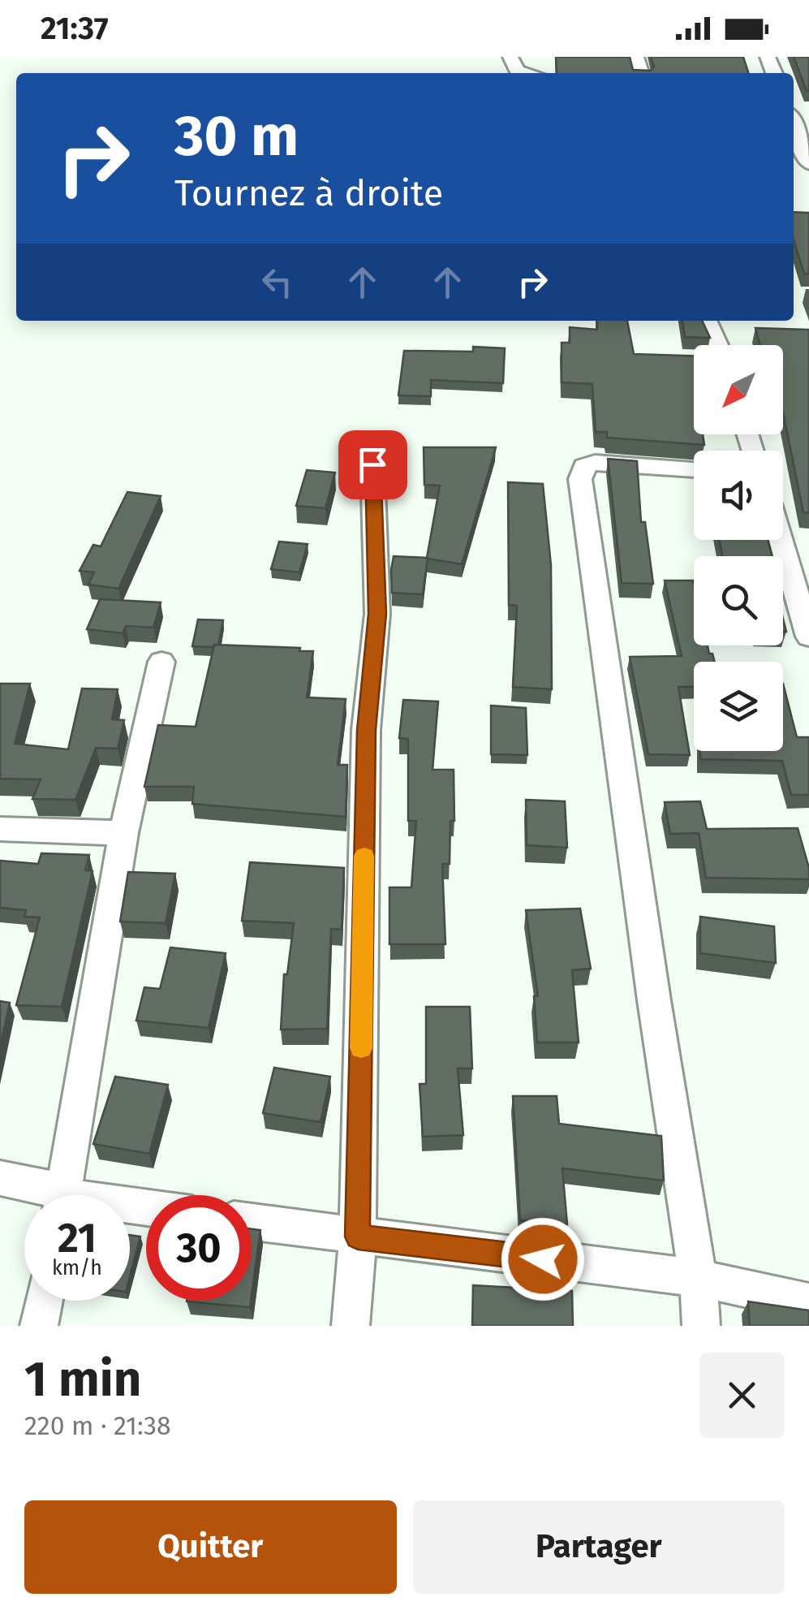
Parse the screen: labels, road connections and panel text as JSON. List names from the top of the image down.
{
  "north": "bottom left",
  "page": {
    "status": "21:37",
    "turn": ["30 m", "Tournez à droite"],
    "speed": "21 km/h",
    "limit": "30",
    "heading": ["1 min", "220 m · 21:38"],
    "buttons": ["Quitter", "Partager"]
  }
}
